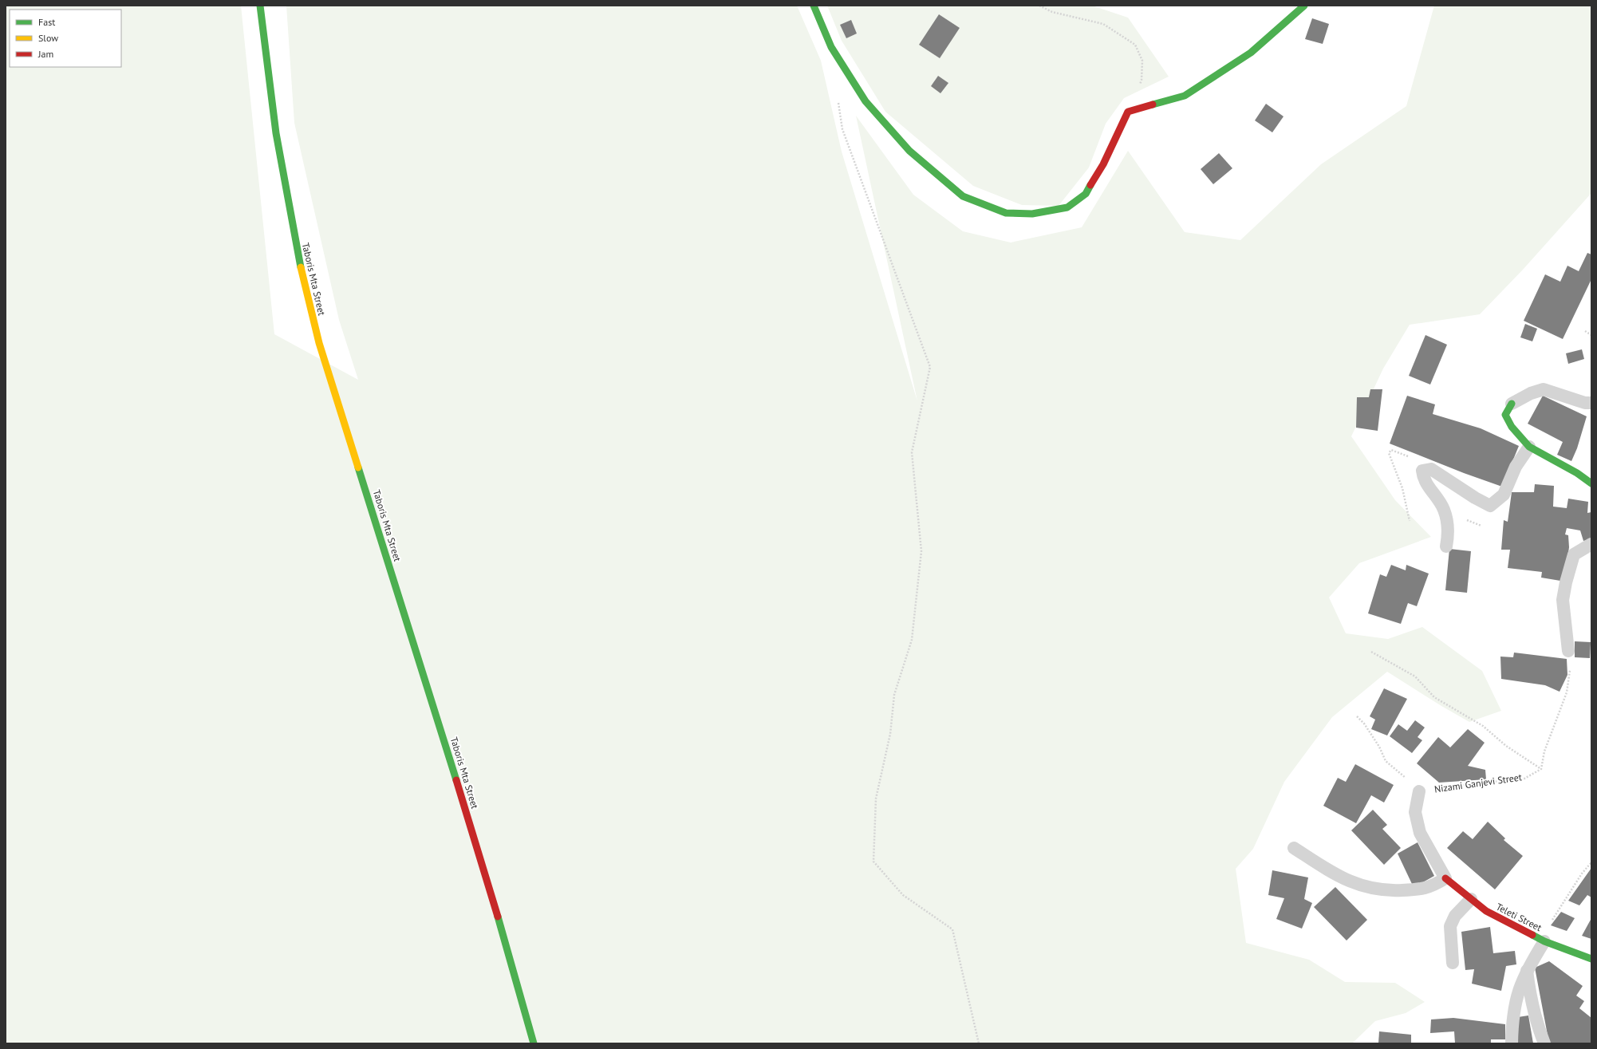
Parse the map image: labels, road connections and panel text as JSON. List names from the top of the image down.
{
  "streets": {
    "main road": ["Taboris Mta Street", "Teleti Street"],
    "path": ["Nizami Ganjevi Street"]
  },
  "legend": ["Fast", "Slow", "Jam"]
}
